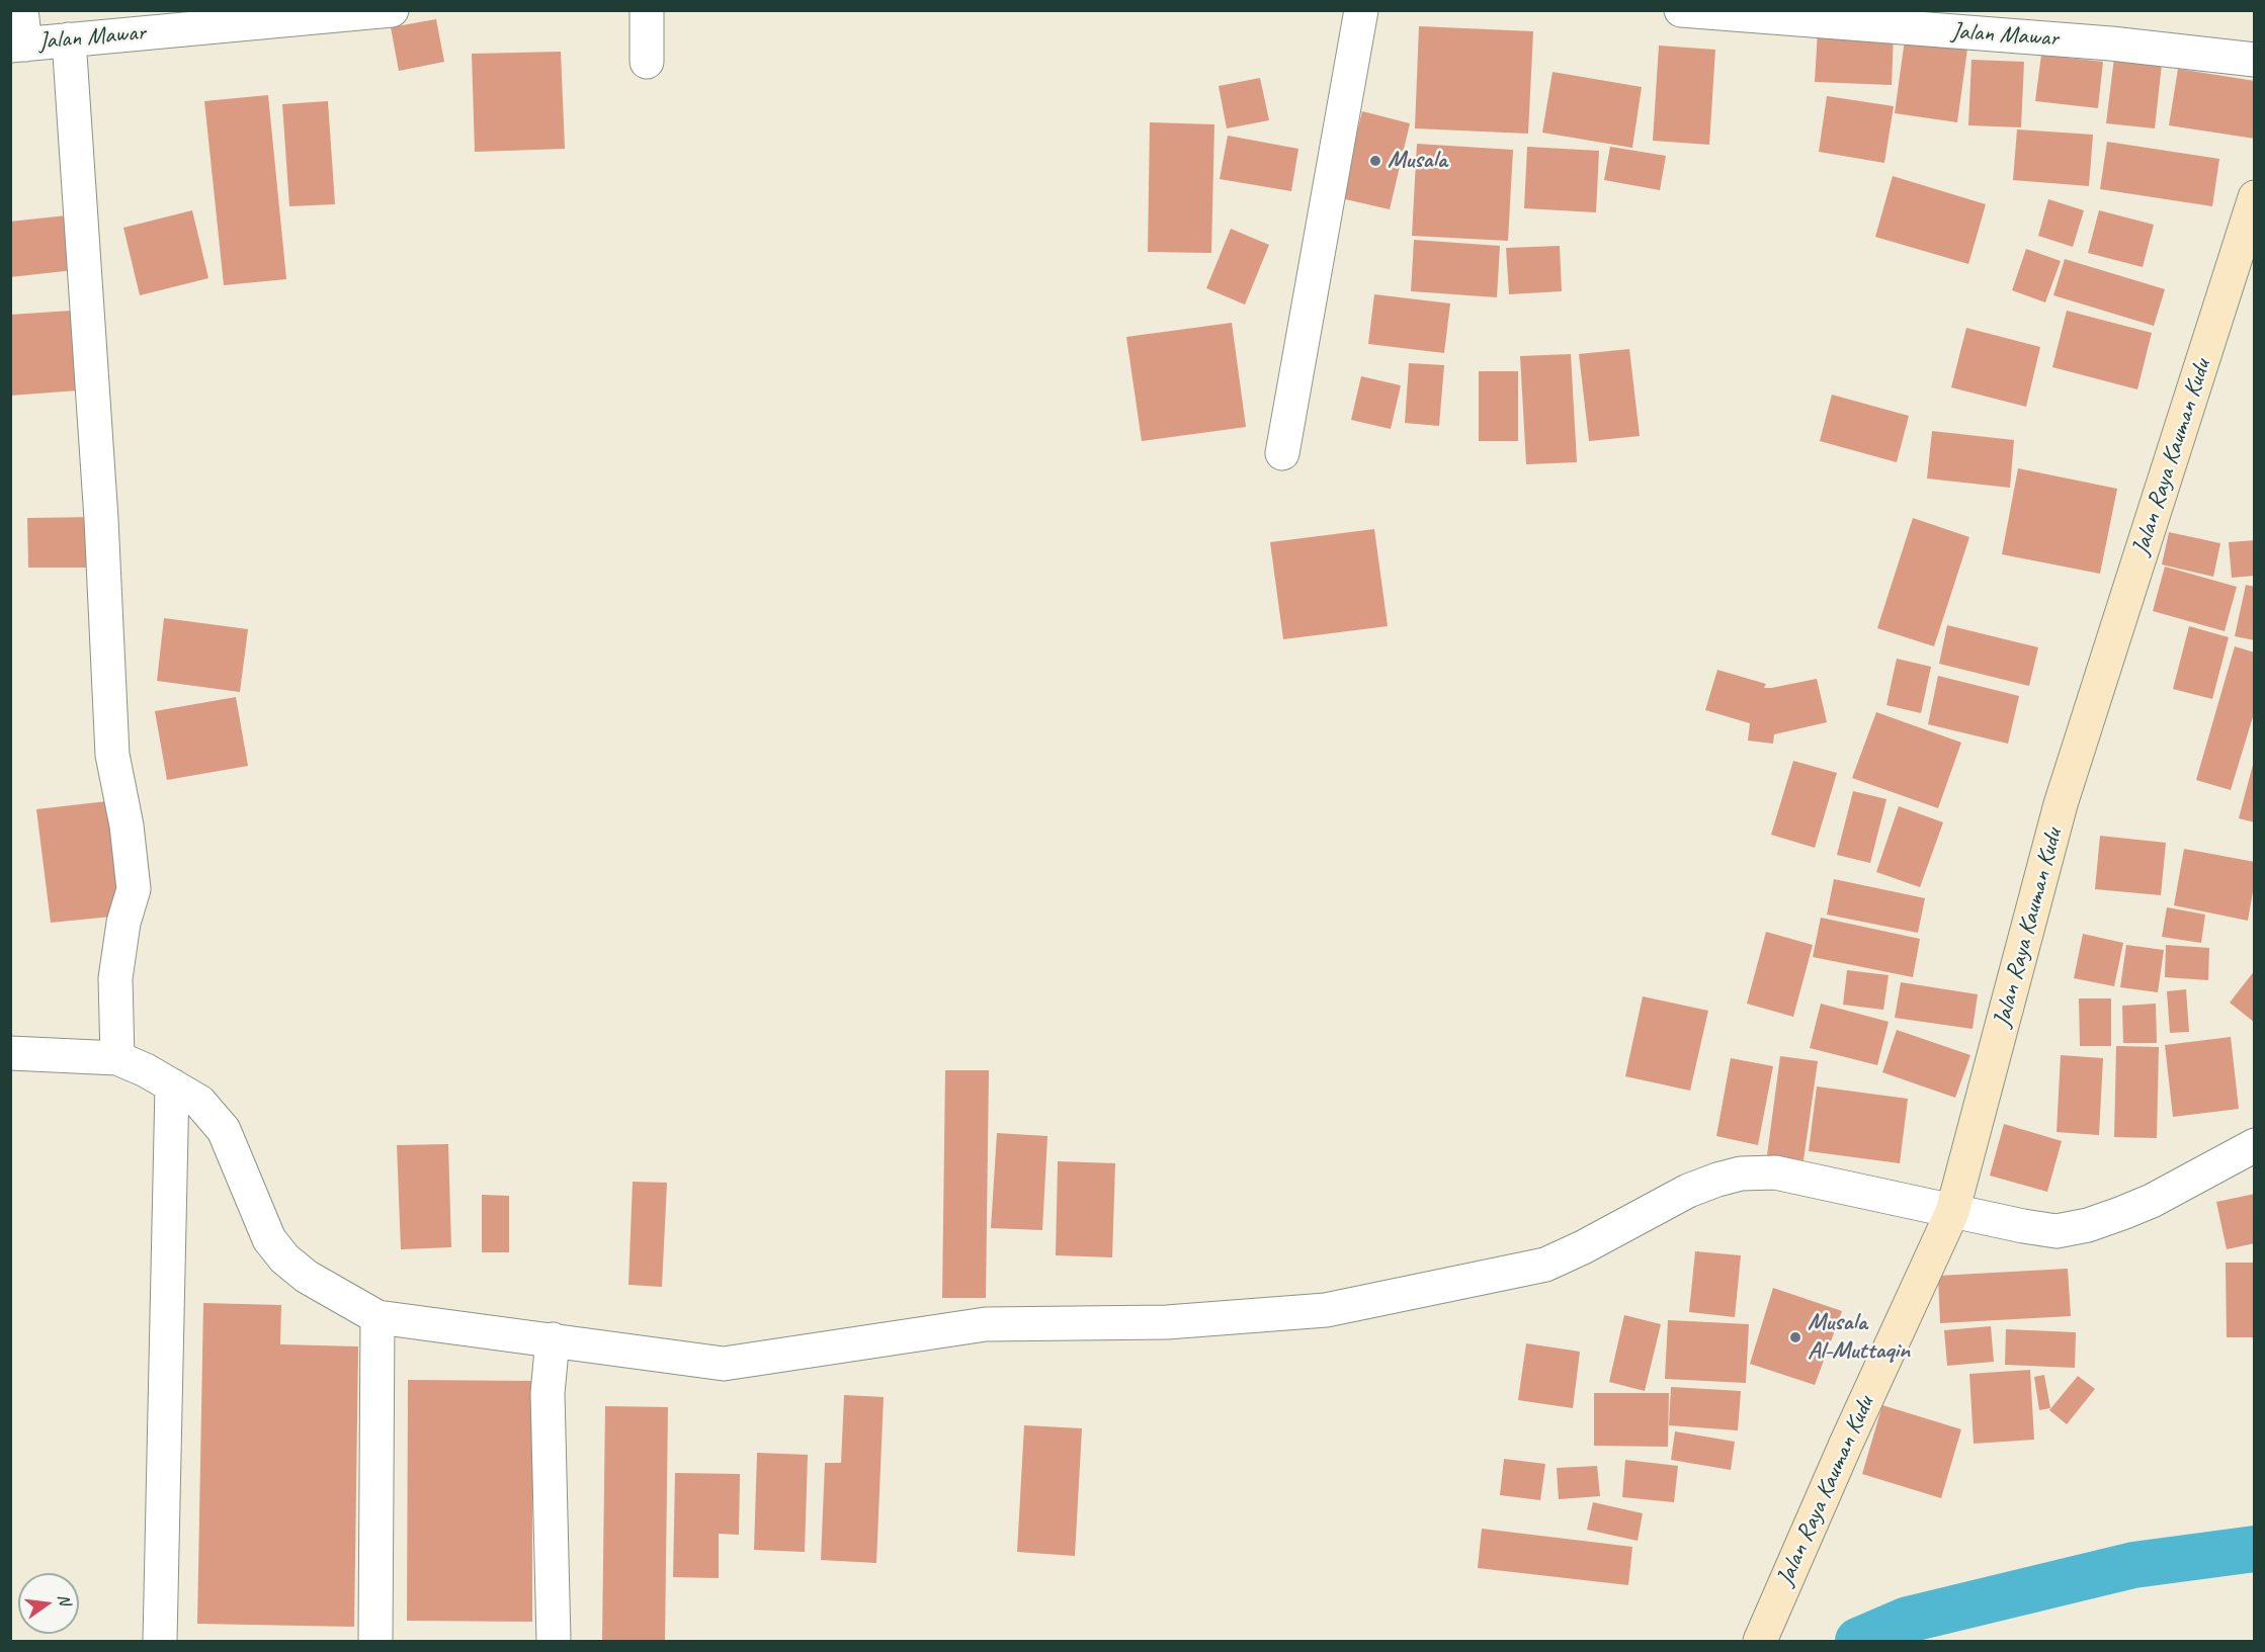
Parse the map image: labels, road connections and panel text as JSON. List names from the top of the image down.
{
  "streets": {
    "street": ["Jalan Mawar", "Jalan Raya Kauman Kudu"]
  },
  "places": ["Musala", "Musala Al-Muttaqin"],
  "north": "right"
}
